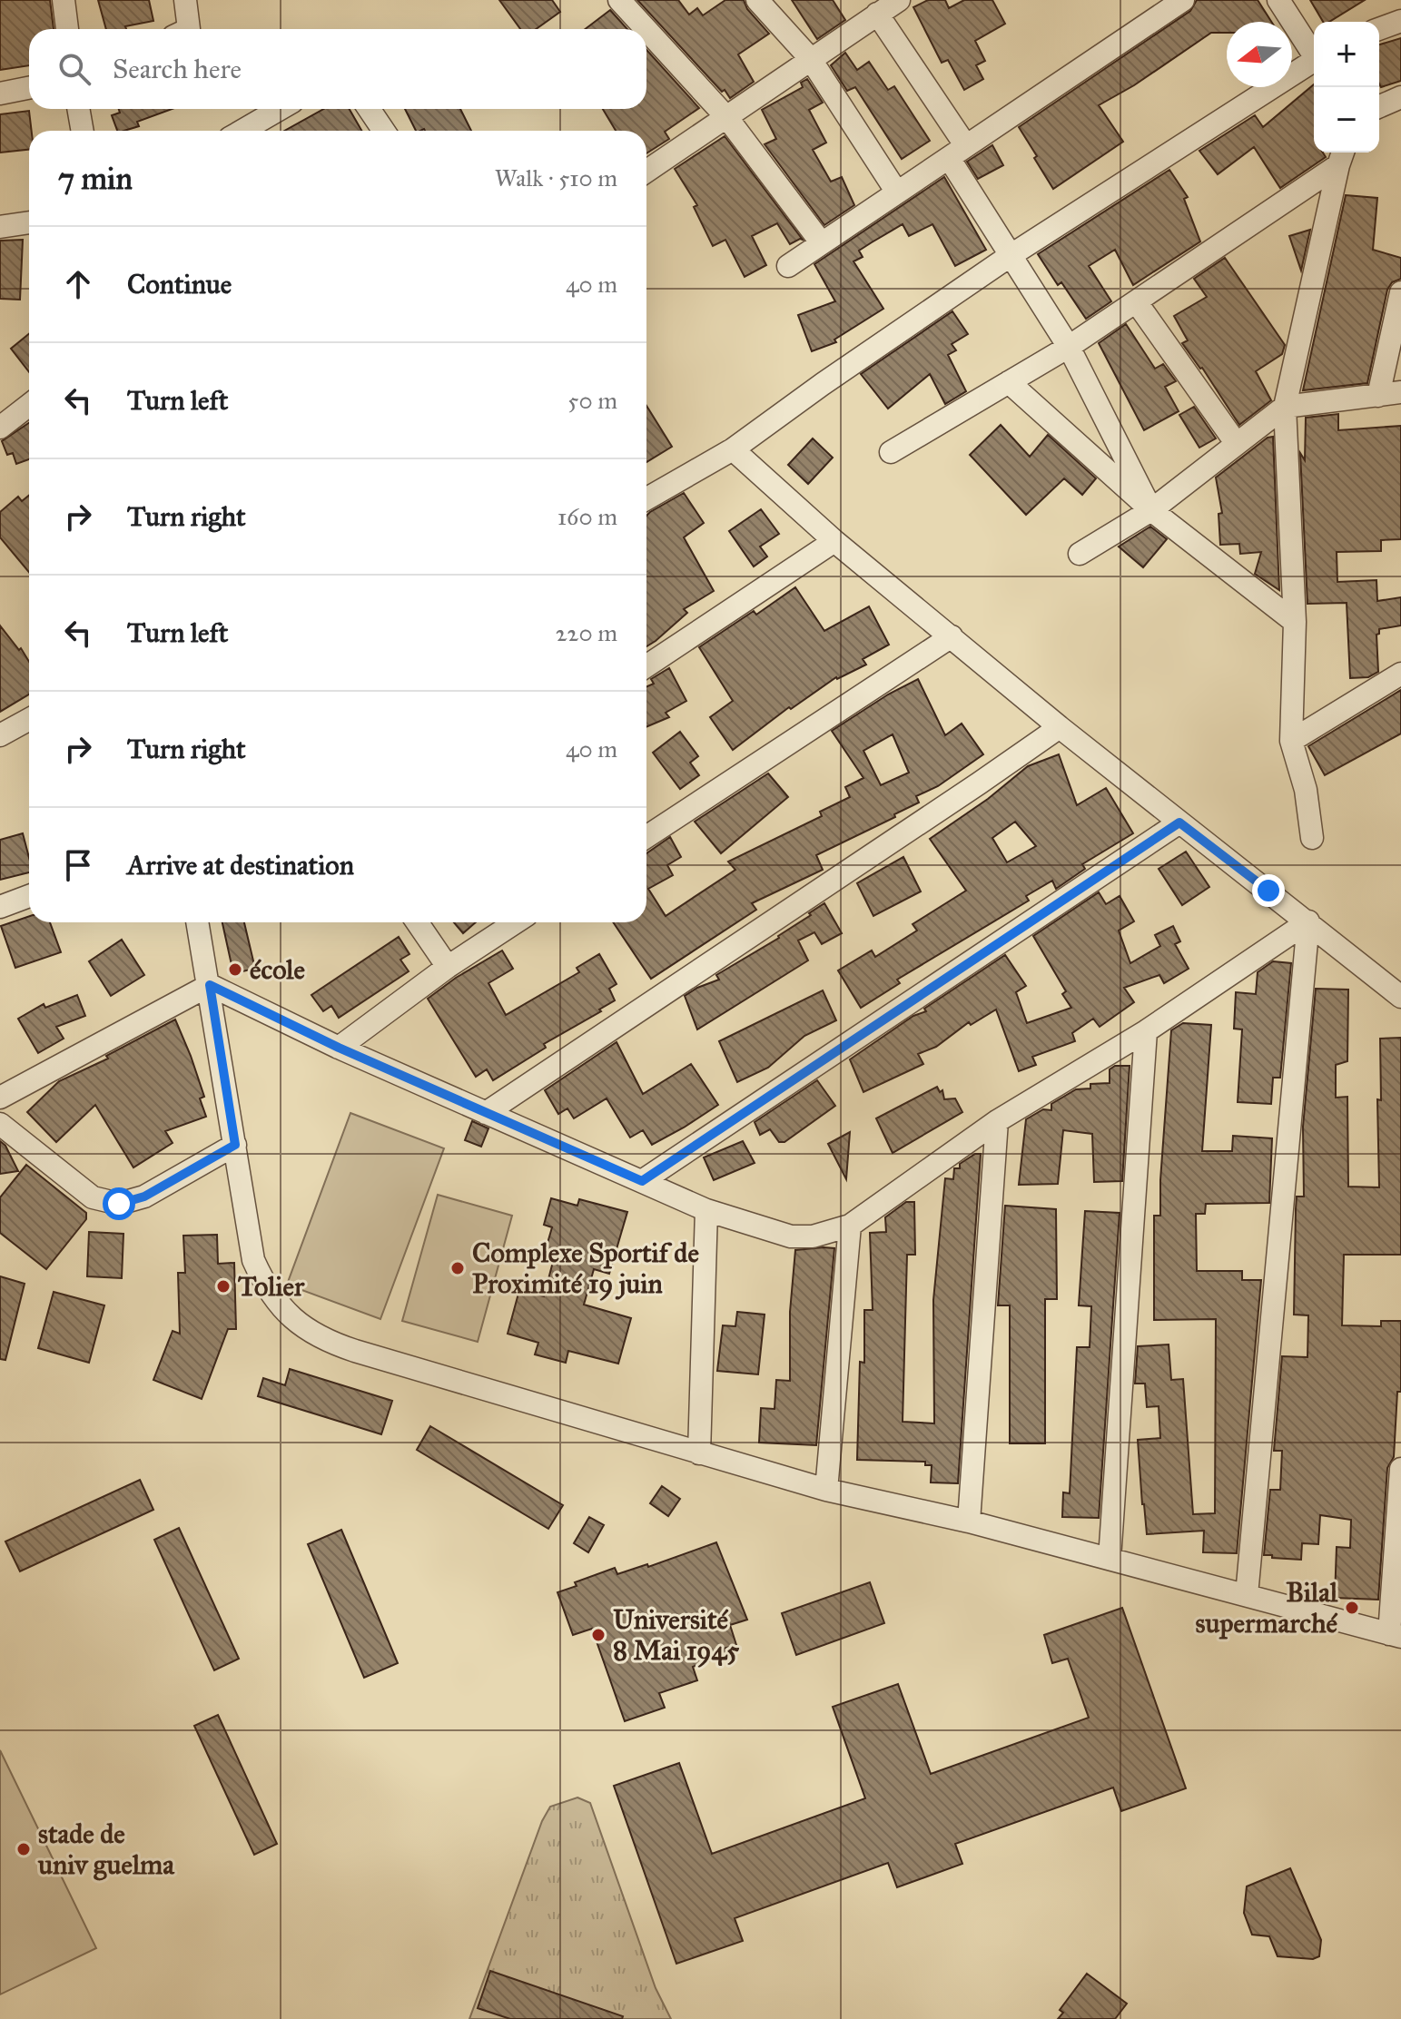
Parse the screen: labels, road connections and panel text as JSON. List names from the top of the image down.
{
  "places": [
    "école",
    "Complexe Sportif de Proximité 19 juin",
    "Tolier",
    "Bilal supermarché",
    "Université 8 Mai 1945",
    "stade de univ guelma"
  ],
  "north": "left",
  "page": {
    "map_buttons": ["+", "−"],
    "search": "Search here",
    "heading": ["7 min", "Walk · 510 m"],
    "list": [
      ["Continue", "40 m"],
      ["Turn left", "50 m"],
      ["Turn right", "160 m"],
      ["Turn left", "220 m"],
      ["Turn right", "40 m"],
      "Arrive at destination"
    ]
  }
}
